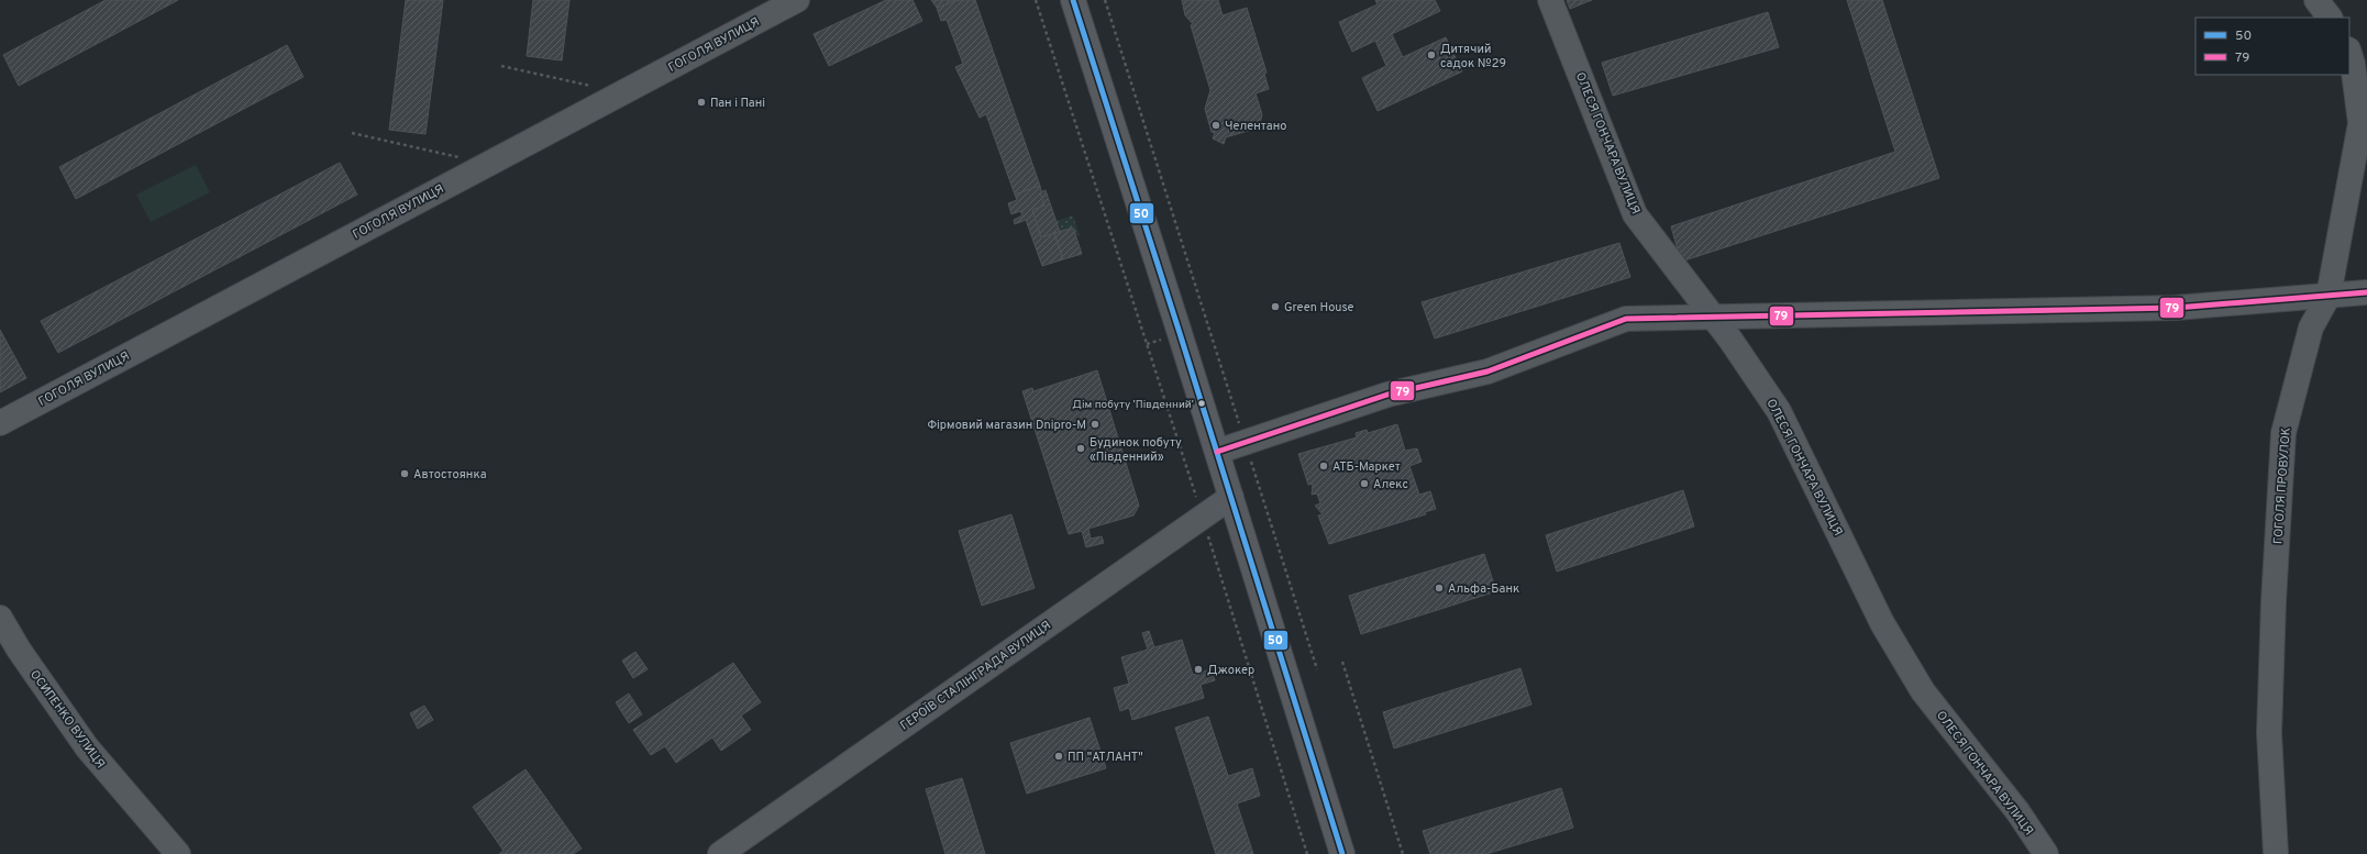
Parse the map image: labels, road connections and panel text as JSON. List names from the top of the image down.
{
  "streets": {
    "street": [
      "ГОГОЛЯ ВУЛИЦЯ",
      "ОЛЕСЯ ГОНЧАРА ВУЛИЦЯ",
      "ГОГОЛЯ ПРОВУЛОК",
      "ГЕРОЇВ СТАЛІНГРАДА ВУЛИЦЯ",
      "ОСИПЕНКО ВУЛИЦЯ"
    ]
  },
  "places": [
    "Дитячий садок №29",
    "Пан і Пані",
    "Челентано",
    "Green House",
    "Дім побуту ʼПівденнийʼ",
    "Фірмовий магазин Dnipro-M",
    "Будинок побуту «Південний»",
    "АТБ-Маркет",
    "Автостоянка",
    "Алекс",
    "Альфа-Банк",
    "Джокер",
    "ПП \"АТЛАНТ\""
  ],
  "lines": ["transit line 50", "transit line 79"],
  "legend": ["50", "79"]
}
